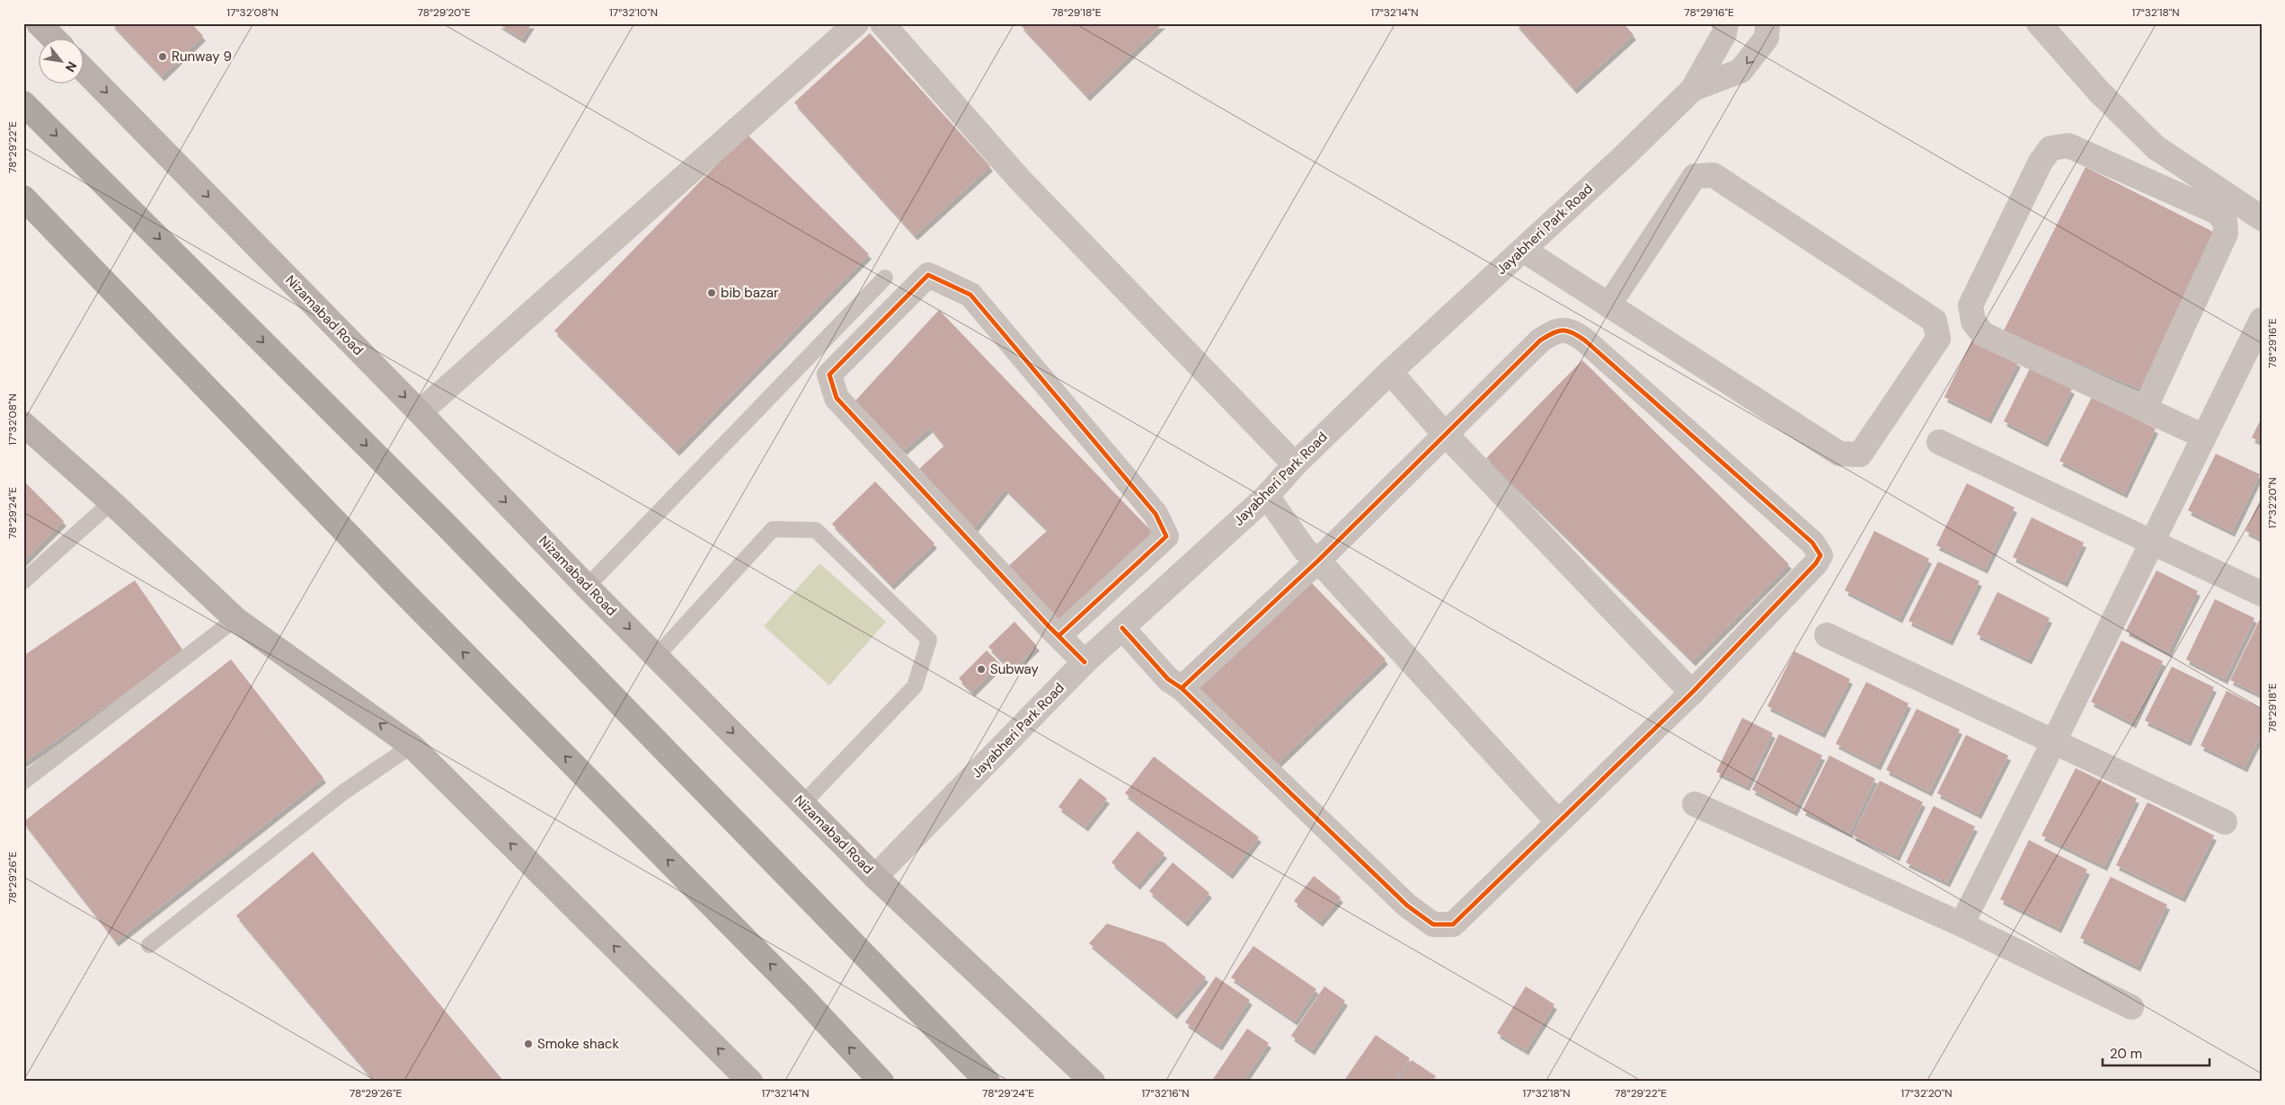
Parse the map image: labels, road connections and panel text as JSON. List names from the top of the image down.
{
  "streets": {
    "main road": ["Nizamabad Road"],
    "street": ["Jayabheri Park Road"]
  },
  "crossings": [
    ["Jayabheri Park Road", "Nizamabad Road"]
  ],
  "one_way": ["Nizamabad Road"],
  "places": [
    "Runway 9",
    "bib bazar",
    "Subway",
    "Smoke shack"
  ],
  "scale_bar": "20 m",
  "north": "bottom right",
  "coordinates": [
    "17°32'08\"N",
    "78°29'20\"E",
    "17°32'10\"N",
    "78°29'18\"E",
    "17°32'14\"N",
    "78°29'16\"E",
    "17°32'18\"N",
    "78°29'22\"E",
    "17°32'20\"N",
    "78°29'24\"E",
    "78°29'26\"E",
    "17°32'16\"N"
  ]
}
